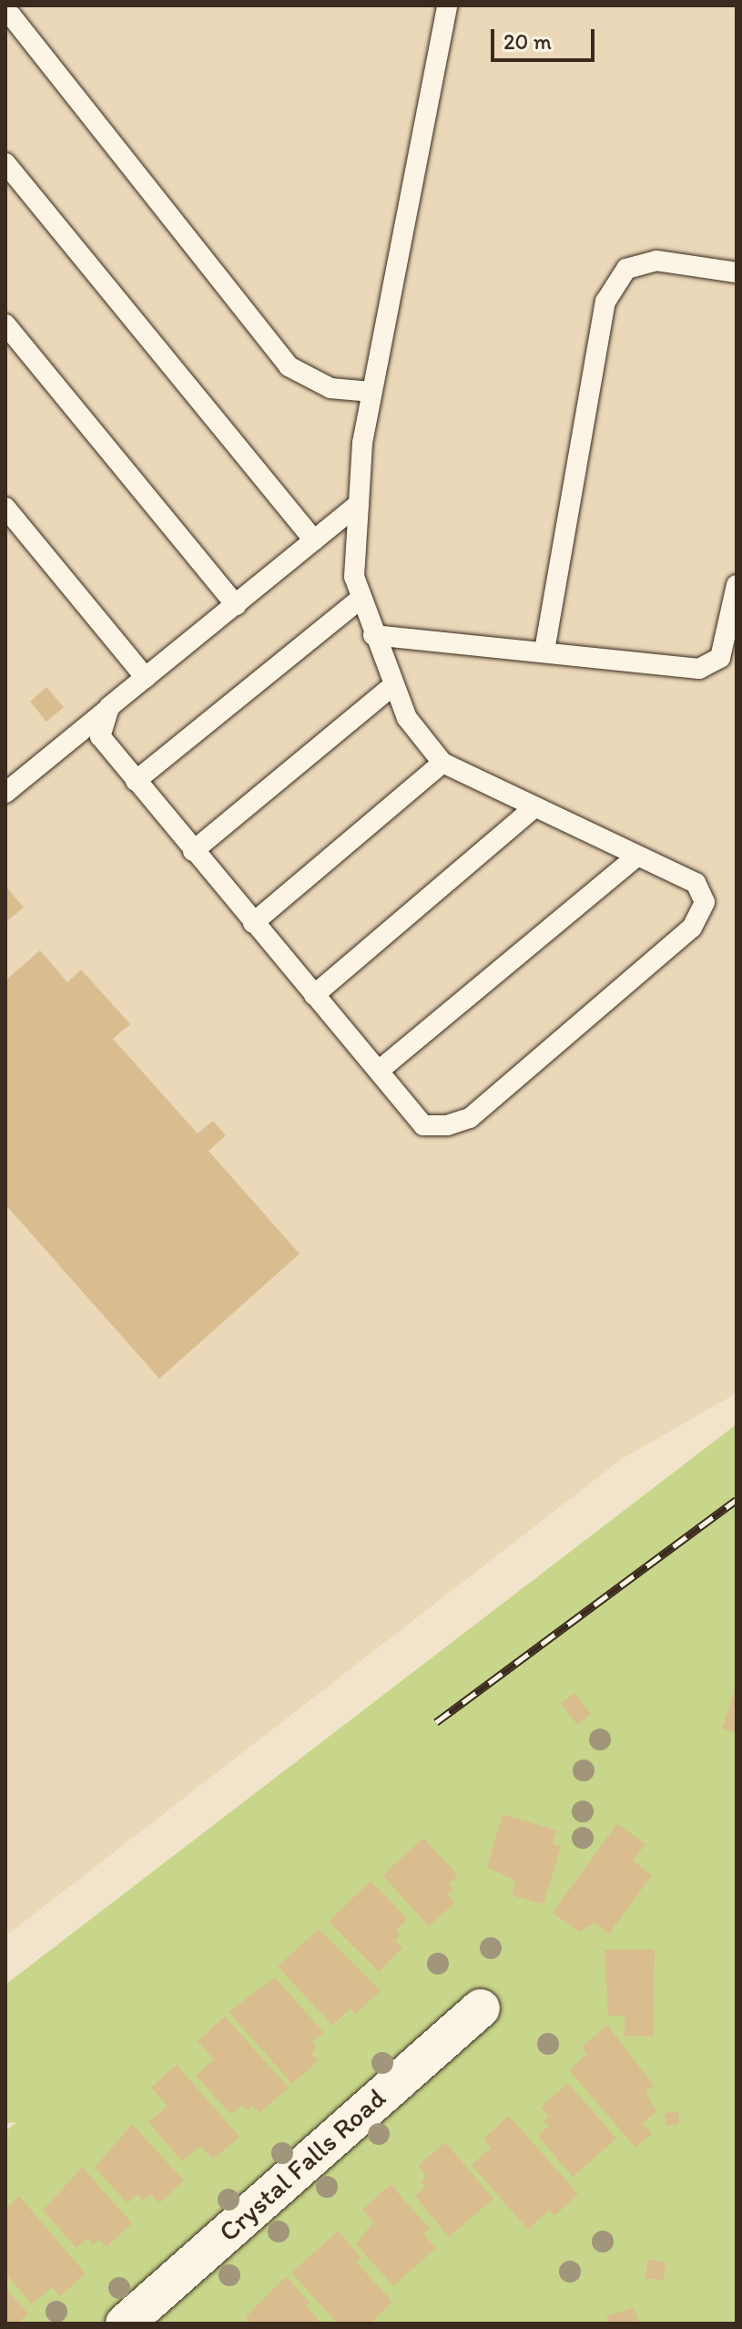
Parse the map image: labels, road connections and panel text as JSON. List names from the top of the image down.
{
  "streets": {
    "street": ["Crystal Falls Road"]
  },
  "scale_bar": "20 m"
}
